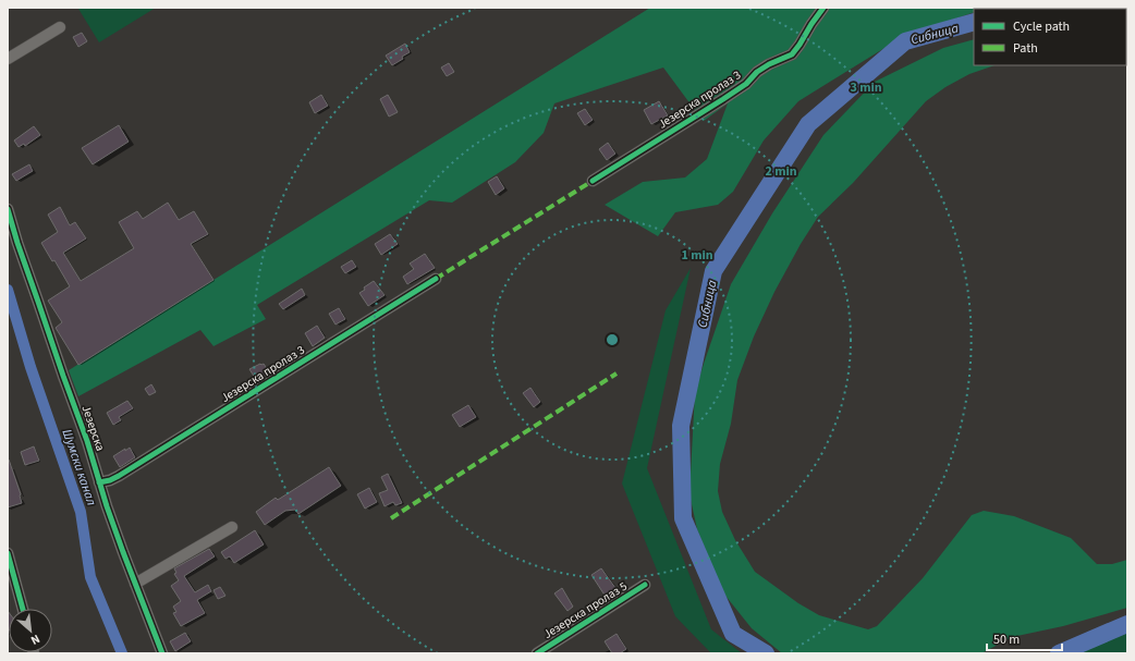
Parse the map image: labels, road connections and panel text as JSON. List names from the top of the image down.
{
  "streets": {
    "street": ["Језерска пролаз 3", "Језерска", "Језерска пролаз 5"]
  },
  "crossings": [
    ["Језерска пролаз 3", "Језерска"]
  ],
  "water": ["Сибница", "Шумски канал"],
  "legend": ["Cycle path", "Path"],
  "scale_bar": "50 m",
  "north": "bottom right",
  "rings": ["3 min", "2 min", "1 min"]
}
